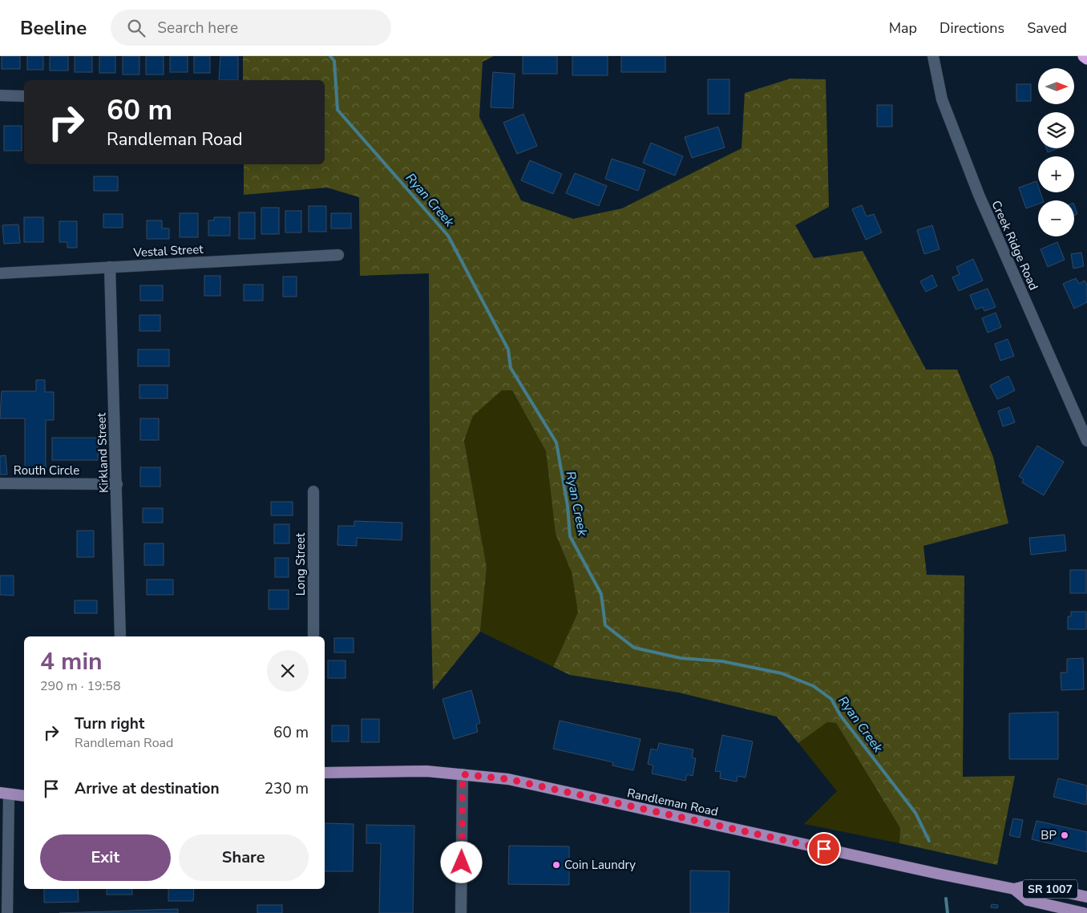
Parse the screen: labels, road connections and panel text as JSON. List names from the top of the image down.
{
  "streets": {
    "main road": ["Randleman Road", "SR 1007"],
    "street": [
      "Creek Ridge Road",
      "Vestal Street",
      "Kirkland Street",
      "Routh Circle",
      "Long Street"
    ]
  },
  "crossings": [
    ["Vestal Street", "Kirkland Street"],
    ["Kirkland Street", "Routh Circle"]
  ],
  "water": ["Ryan Creek"],
  "places": ["BP", "Coin Laundry"],
  "north": "right",
  "page": {
    "header": "Beeline",
    "search": "Search here",
    "nav": ["Map", "Directions", "Saved"],
    "map_buttons": ["+", "−"],
    "turn": ["60 m", "Randleman Road"],
    "heading": ["4 min", "290 m · 19:58"],
    "list": [
      {
        "name": "Turn right",
        "note": "Randleman Road",
        "value": "60 m"
      },
      {
        "name": "Arrive at destination",
        "value": "230 m"
      }
    ],
    "buttons": ["Exit", "Share"]
  }
}
